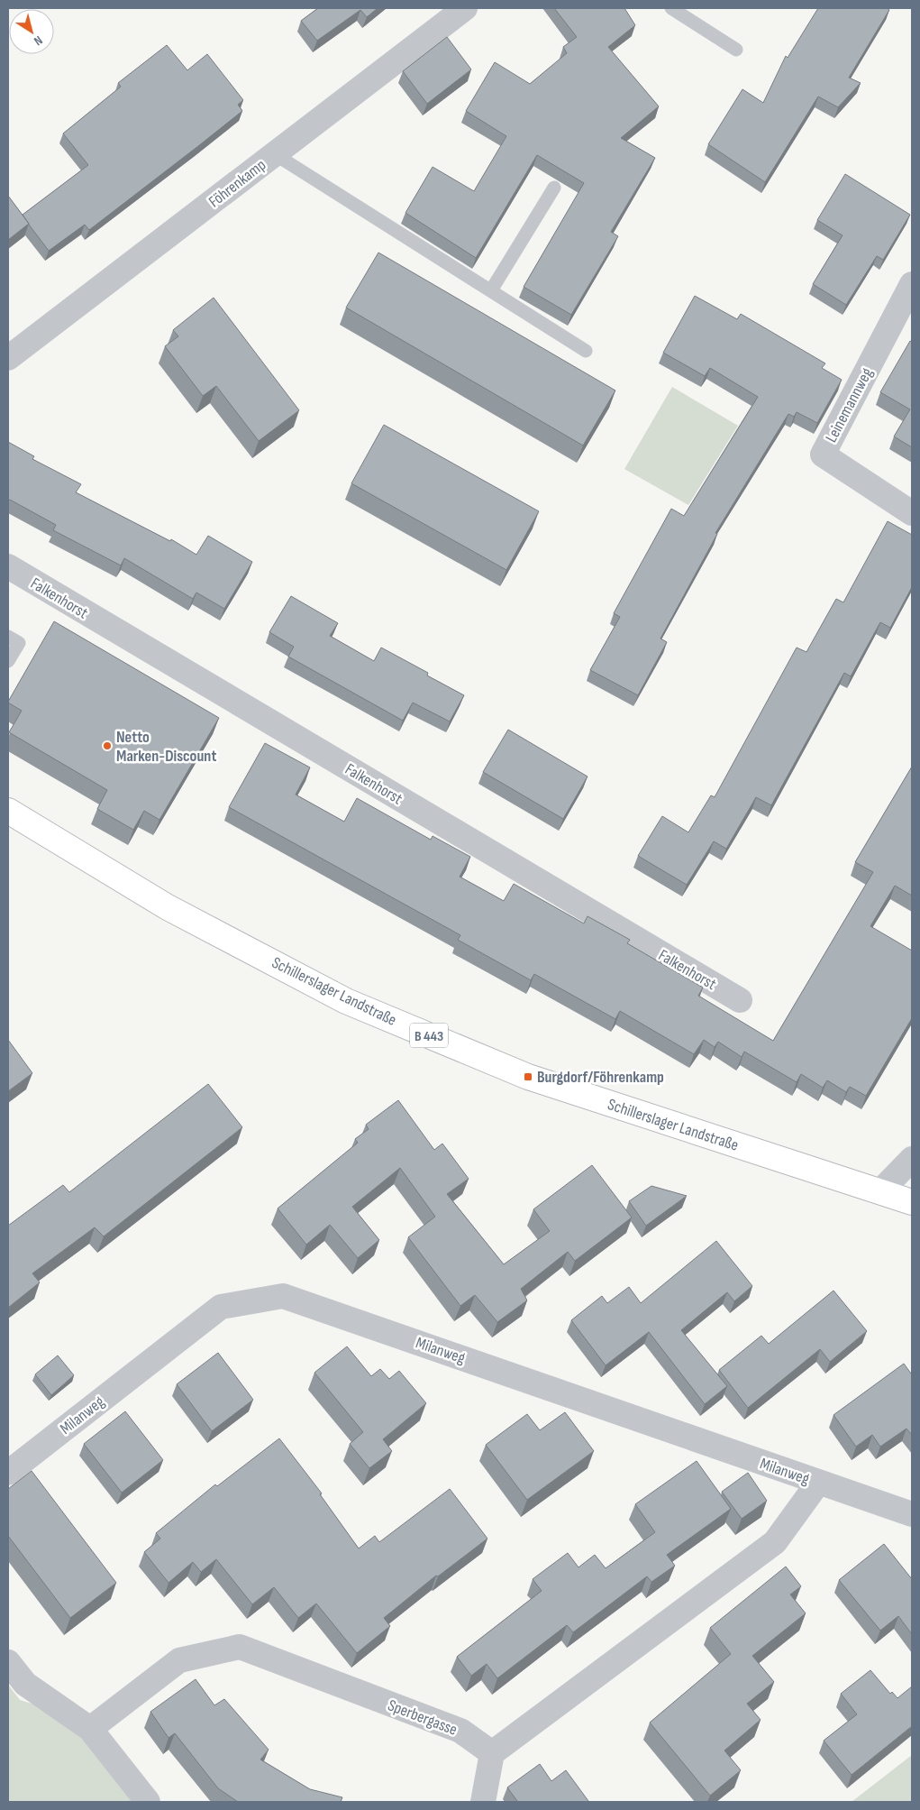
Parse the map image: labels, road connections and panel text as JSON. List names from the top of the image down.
{
  "streets": {
    "main road": ["Schillerslager Landstraße", "B 443"],
    "street": [
      "Föhrenkamp",
      "Leinemannweg",
      "Falkenhorst",
      "Milanweg",
      "Sperbergasse"
    ]
  },
  "places": {
    "other": ["Netto Marken-Discount"],
    "transit": ["Burgdorf/Föhrenkamp"]
  },
  "north": "bottom right"
}
